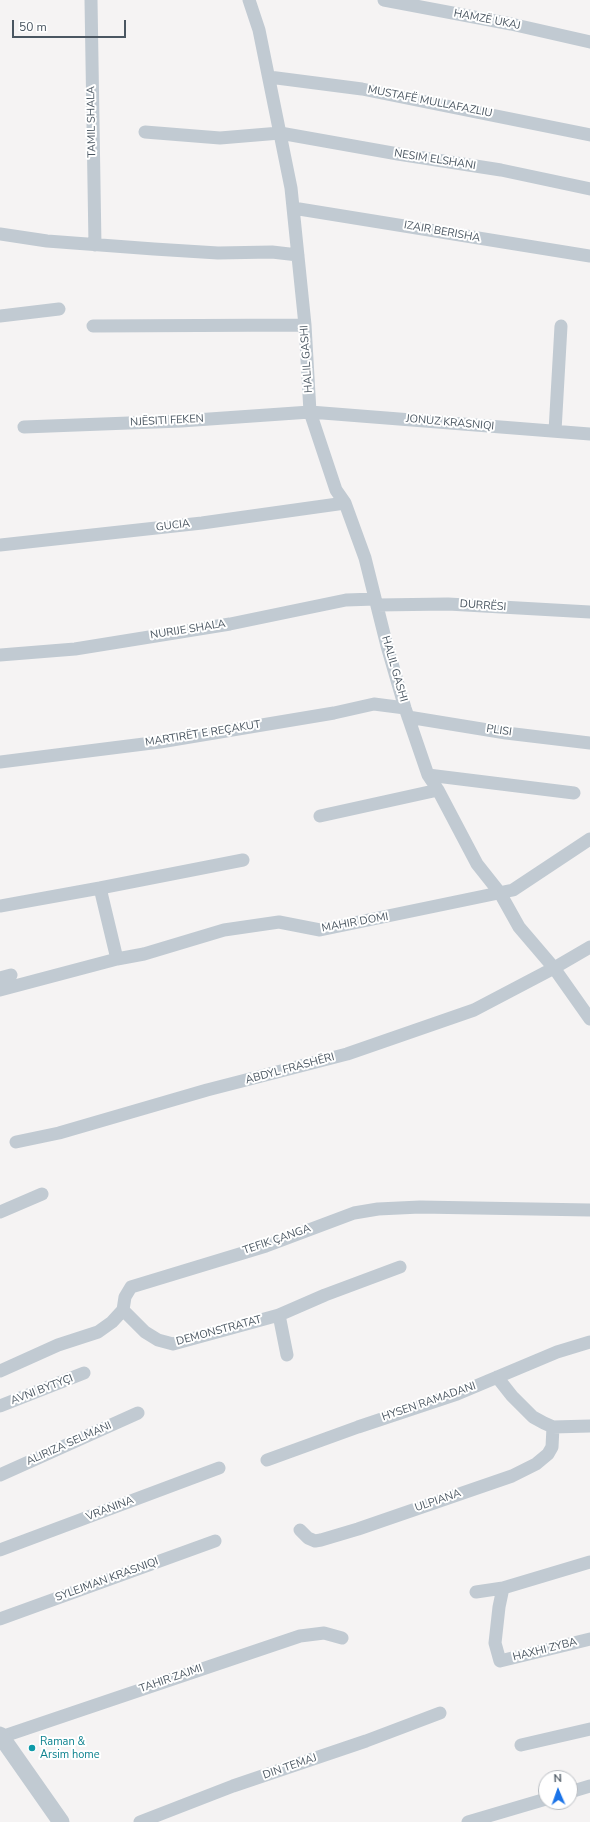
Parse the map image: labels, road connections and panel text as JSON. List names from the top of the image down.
{
  "streets": {
    "street": [
      "HAMZË UKAJ",
      "MUSTAFË MULLAFAZLIU",
      "TAMIL SHALA",
      "NESIM ELSHANI",
      "IZAIR BERISHA",
      "HALIL GASHI",
      "NJËSITI FEKEN",
      "JONUZ KRASNIQI",
      "GUCIA",
      "DURRËSI",
      "NURIJE SHALA",
      "PLISI",
      "MARTIRËT E REÇAKUT",
      "MAHIR DOMI",
      "ABDYL FRASHËRI",
      "TEFIK ÇANGA",
      "DEMONSTRATAT",
      "AVNI BYTYÇI",
      "HYSEN RAMADANI",
      "ALIRIZA SELMANI",
      "ULPIANA",
      "VRANINA",
      "SYLEJMAN KRASNIQI",
      "HAXHI ZYBA",
      "TAHIR ZAJMI",
      "DIN TEMAJ"
    ]
  },
  "crossings": [
    ["MUSTAFË MULLAFAZLIU", "HALIL GASHI"],
    ["NESIM ELSHANI", "HALIL GASHI"],
    ["IZAIR BERISHA", "HALIL GASHI"],
    ["HALIL GASHI", "NJËSITI FEKEN"],
    ["HALIL GASHI", "JONUZ KRASNIQI"],
    ["HALIL GASHI", "GUCIA"],
    ["HALIL GASHI", "DURRËSI"],
    ["HALIL GASHI", "NURIJE SHALA"],
    ["HALIL GASHI", "PLISI"],
    ["HALIL GASHI", "MARTIRËT E REÇAKUT"],
    ["HALIL GASHI", "MAHIR DOMI"],
    ["HALIL GASHI", "ABDYL FRASHËRI"],
    ["NJËSITI FEKEN", "JONUZ KRASNIQI"],
    ["DURRËSI", "NURIJE SHALA"],
    ["PLISI", "MARTIRËT E REÇAKUT"],
    ["TEFIK ÇANGA", "DEMONSTRATAT"]
  ],
  "places": ["Raman & Arsim home"],
  "scale_bar": "50 m",
  "north": "top"
}
